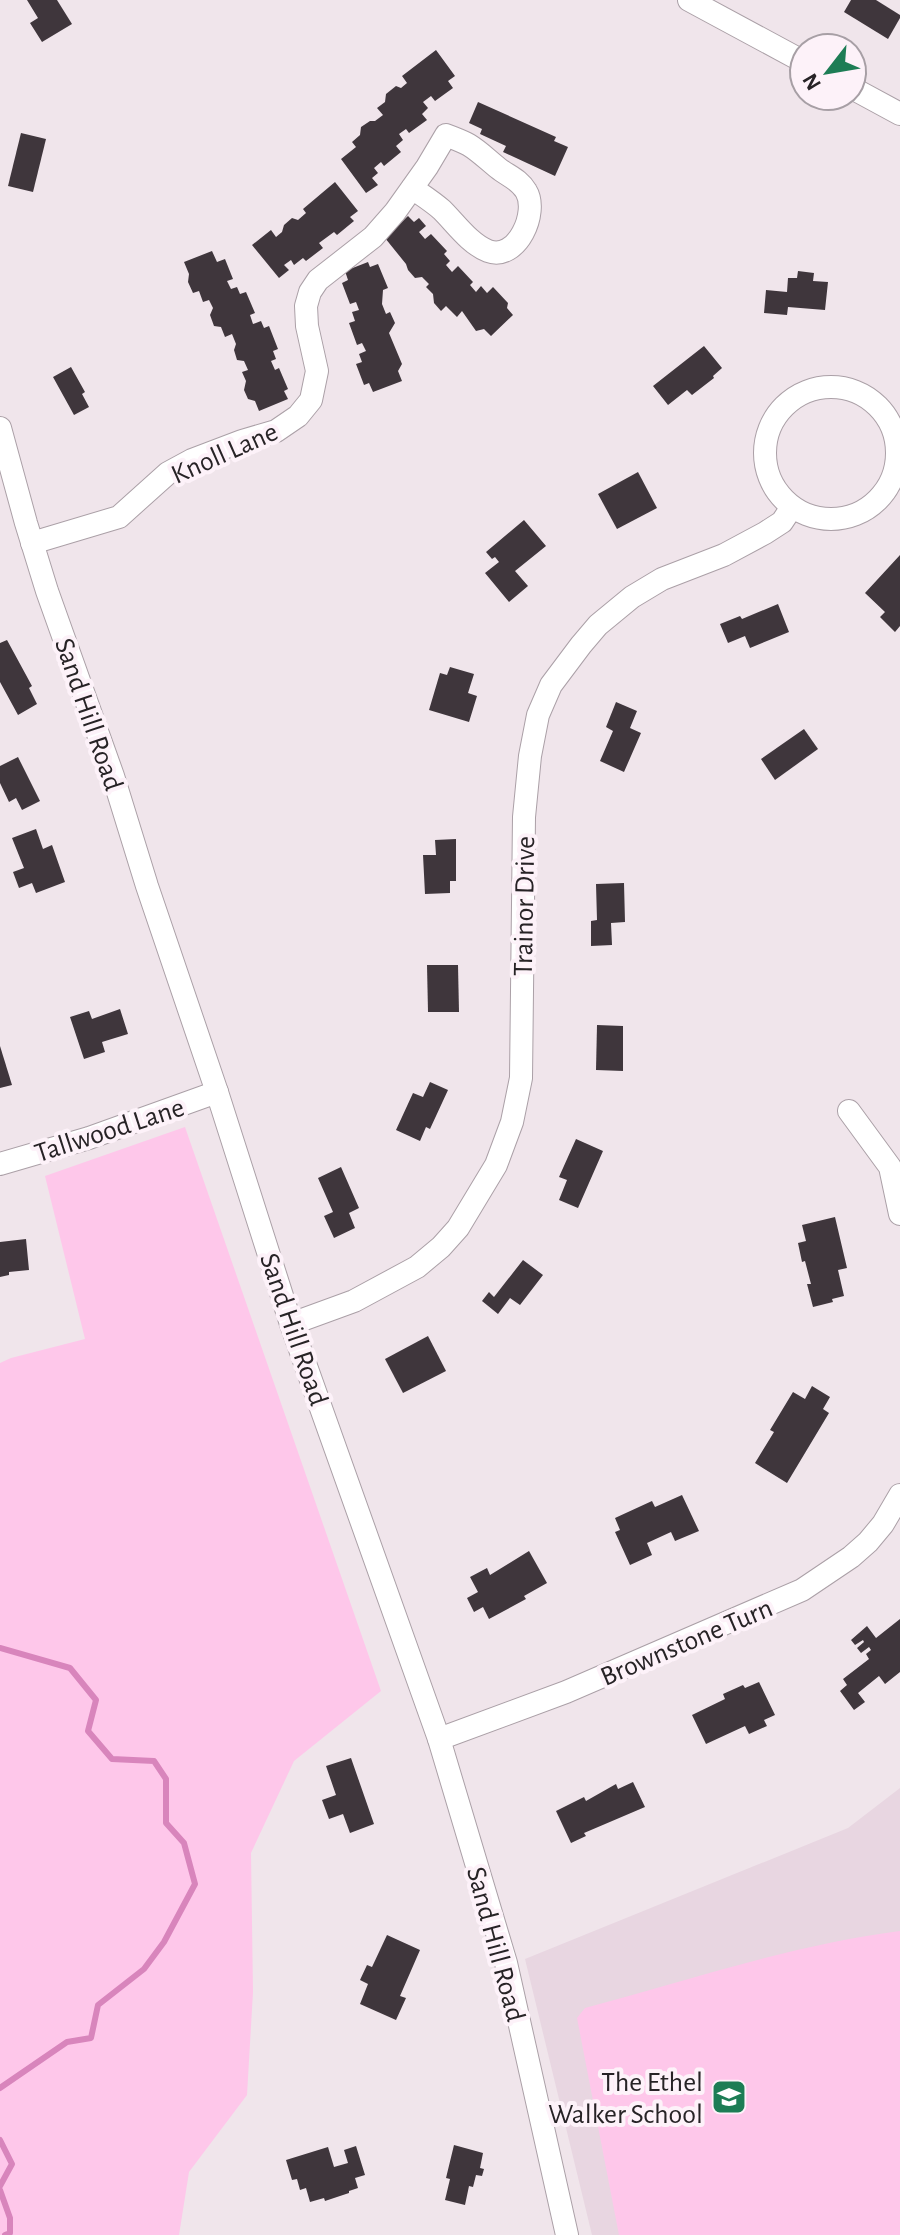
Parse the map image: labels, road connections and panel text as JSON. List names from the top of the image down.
{
  "streets": {
    "street": [
      "Knoll Lane",
      "Sand Hill Road",
      "Trainor Drive",
      "Tallwood Lane",
      "Brownstone Turn"
    ]
  },
  "crossings": [
    ["Knoll Lane", "Sand Hill Road"],
    ["Sand Hill Road", "Trainor Drive"],
    ["Sand Hill Road", "Tallwood Lane"],
    ["Sand Hill Road", "Brownstone Turn"]
  ],
  "places": {
    "school or university": ["The Ethel Walker School"]
  },
  "north": "bottom left"
}
